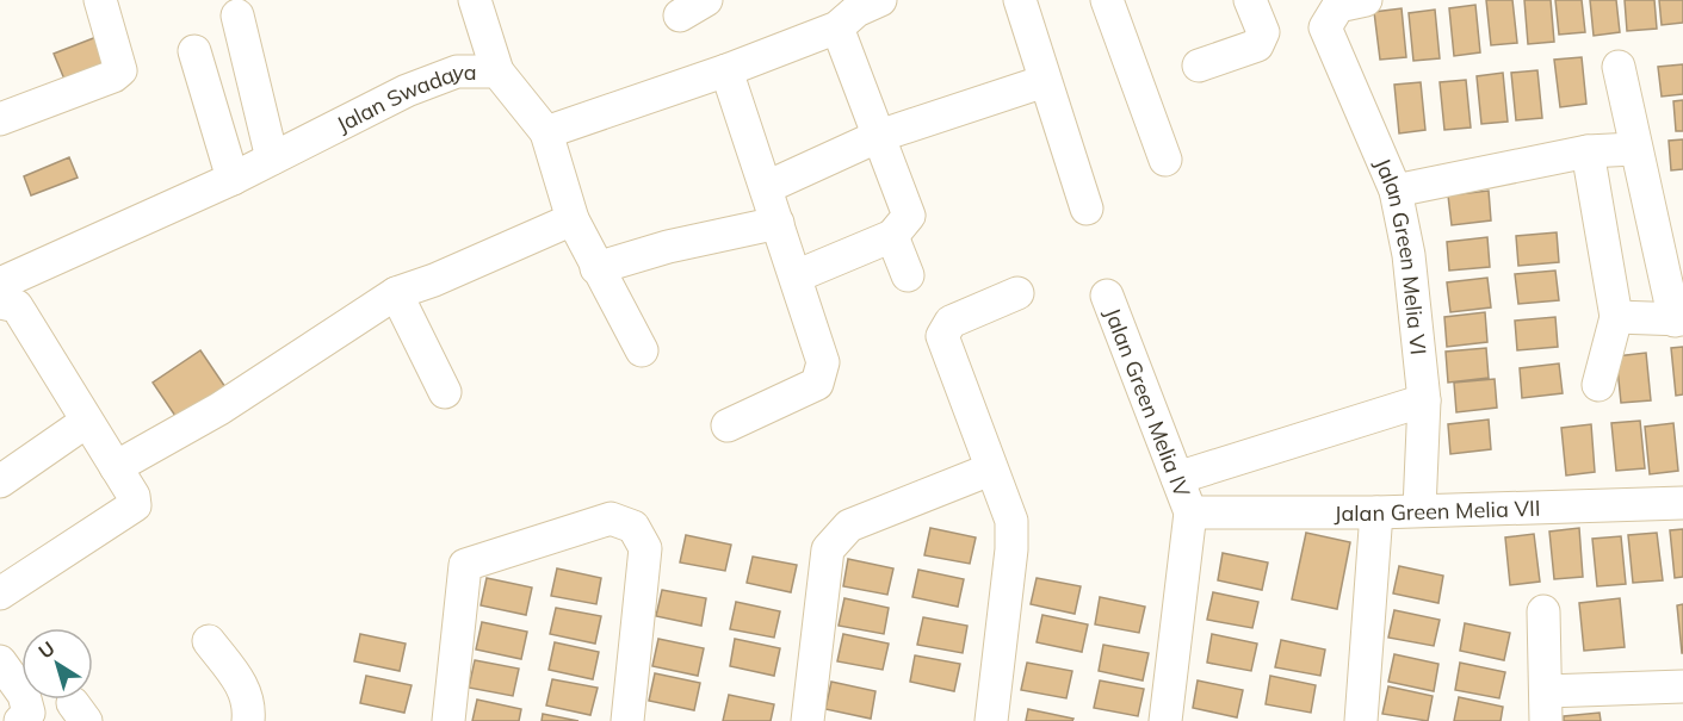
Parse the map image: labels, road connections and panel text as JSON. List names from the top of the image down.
{
  "streets": {
    "street": [
      "Jalan Swadaya",
      "Jalan Green Melia VI",
      "Jalan Green Melia IV",
      "Jalan Green Melia VII"
    ]
  },
  "crossings": [
    ["Jalan Green Melia VI", "Jalan Green Melia VII"],
    ["Jalan Green Melia IV", "Jalan Green Melia VII"]
  ],
  "north": "top left"
}
